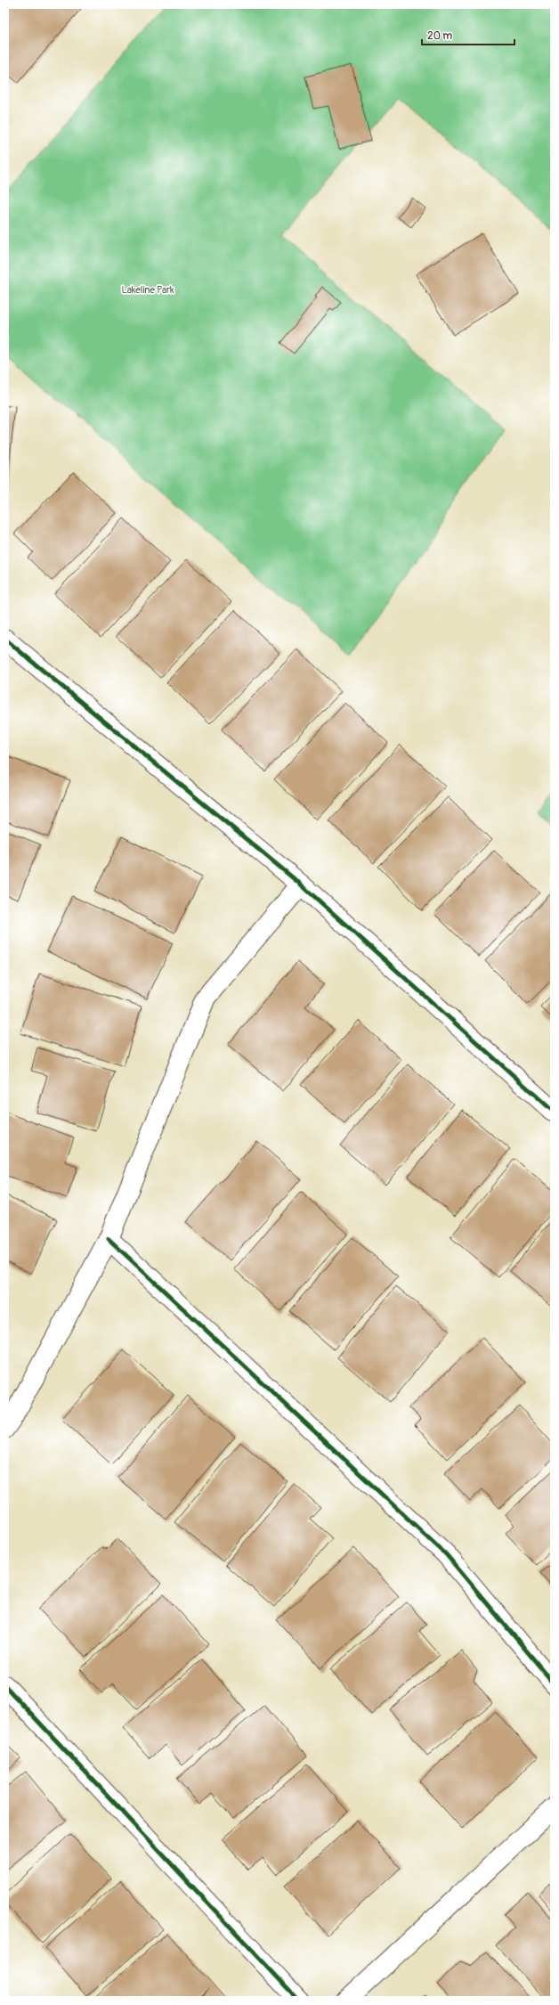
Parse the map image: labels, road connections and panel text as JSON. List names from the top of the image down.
{
  "parks": ["Lakeline Park"],
  "scale_bar": "20 m"
}
